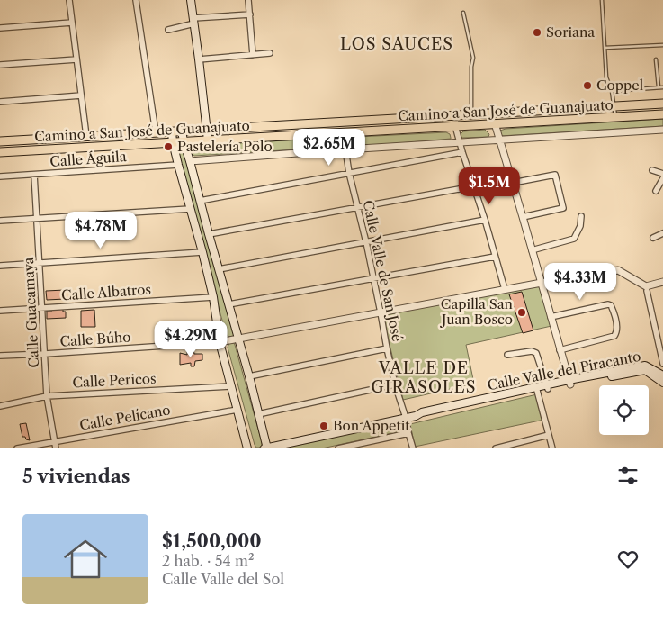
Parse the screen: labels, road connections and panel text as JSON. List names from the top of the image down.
{
  "streets": {
    "main road": ["Camino a San José de Guanajuato", "Calle Valle del Piracanto"],
    "street": [
      "Calle Águila",
      "Calle Valle de San José",
      "Calle Albatros",
      "Calle Guacamaya",
      "Calle Búho",
      "Calle Pericos",
      "Calle Pelícano"
    ]
  },
  "crossings": [
    ["Calle Águila", "Calle Guacamaya"],
    ["Calle Valle de San José", "Calle Valle del Piracanto"],
    ["Calle Albatros", "Calle Guacamaya"],
    ["Calle Guacamaya", "Calle Búho"],
    ["Calle Guacamaya", "Calle Pericos"],
    ["Calle Guacamaya", "Calle Pelícano"]
  ],
  "districts": ["LOS SAUCES", "VALLE DE GIRASOLES"],
  "places": [
    "Soriana",
    "Coppel",
    "Pastelería Polo",
    "Capilla San Juan Bosco",
    "Bon Appetit"
  ],
  "page": {
    "price": [
      "$2.65M",
      "$1.5M",
      "$4.78M",
      "$4.33M",
      "$4.29M"
    ],
    "heading": "5 viviendas",
    "list": [
      {
        "name": "$1,500,000",
        "note": "2 hab. · 54 m² · Calle Valle del Sol"
      }
    ]
  }
}
